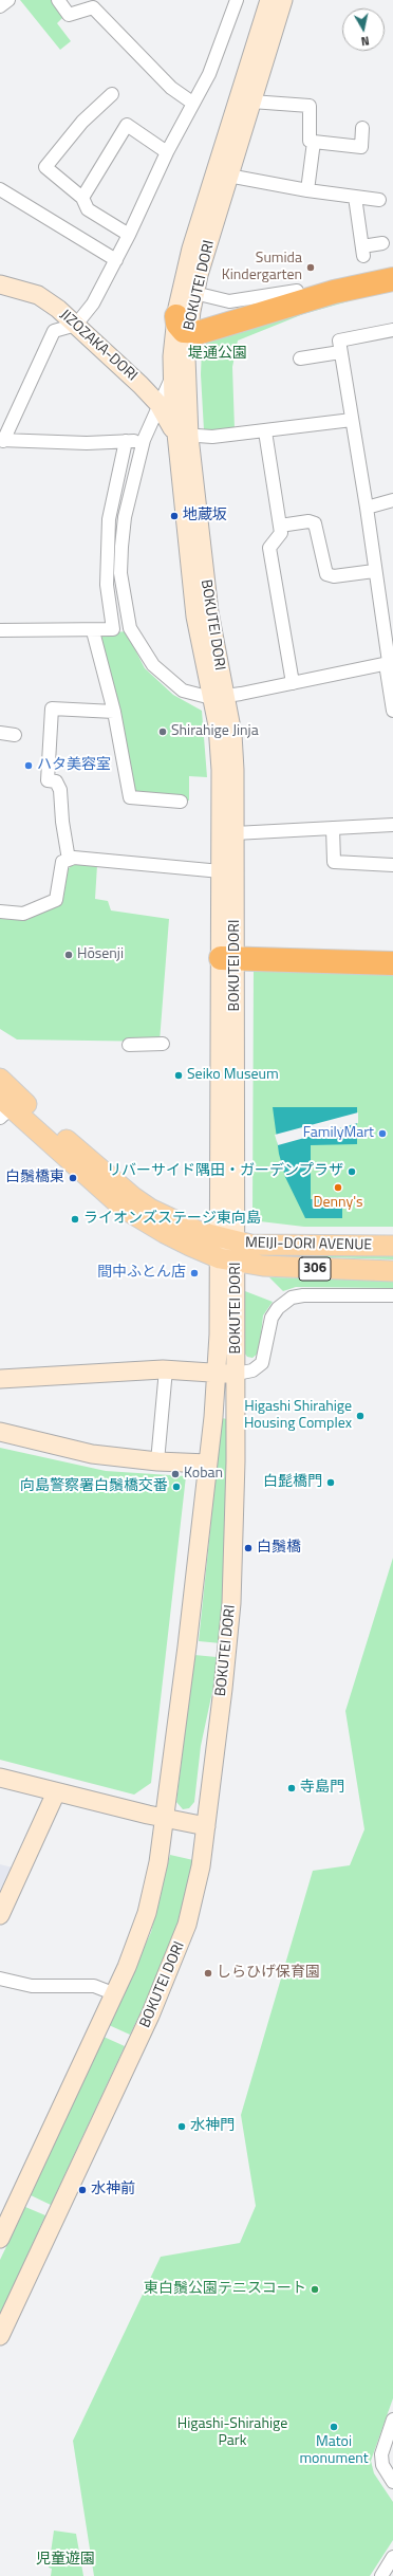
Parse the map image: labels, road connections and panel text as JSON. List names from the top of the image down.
{
  "streets": {
    "main road": [
      "BOKUTEI DORI",
      "JIZOZAKA-DORI",
      "MEIJI-DORI AVENUE",
      "306"
    ]
  },
  "crossings": [
    ["BOKUTEI DORI", "JIZOZAKA-DORI"],
    ["BOKUTEI DORI", "MEIJI-DORI AVENUE"]
  ],
  "parks": ["堤通公園", "Higashi-Shirahige Park", "児童遊園"],
  "places": [
    "Sumida Kindergarten",
    "地蔵坂",
    "Shirahige Jinja",
    "ハタ美容室",
    "Hōsenji",
    "Seiko Museum",
    "FamilyMart",
    "リバーサイド隅田・ガーデンプラザ",
    "白鬚橋東",
    "Denny's",
    "ライオンズステージ東向島",
    "間中ふとん店",
    "Higashi Shirahige Housing Complex",
    "Koban",
    "白髭橋門",
    "向島警察署白鬚橋交番",
    "白鬚橋",
    "寺島門",
    "しらひげ保育園",
    "水神門",
    "水神前",
    "東白鬚公園テニスコート",
    "Matoi monument"
  ],
  "north": "bottom"
}
